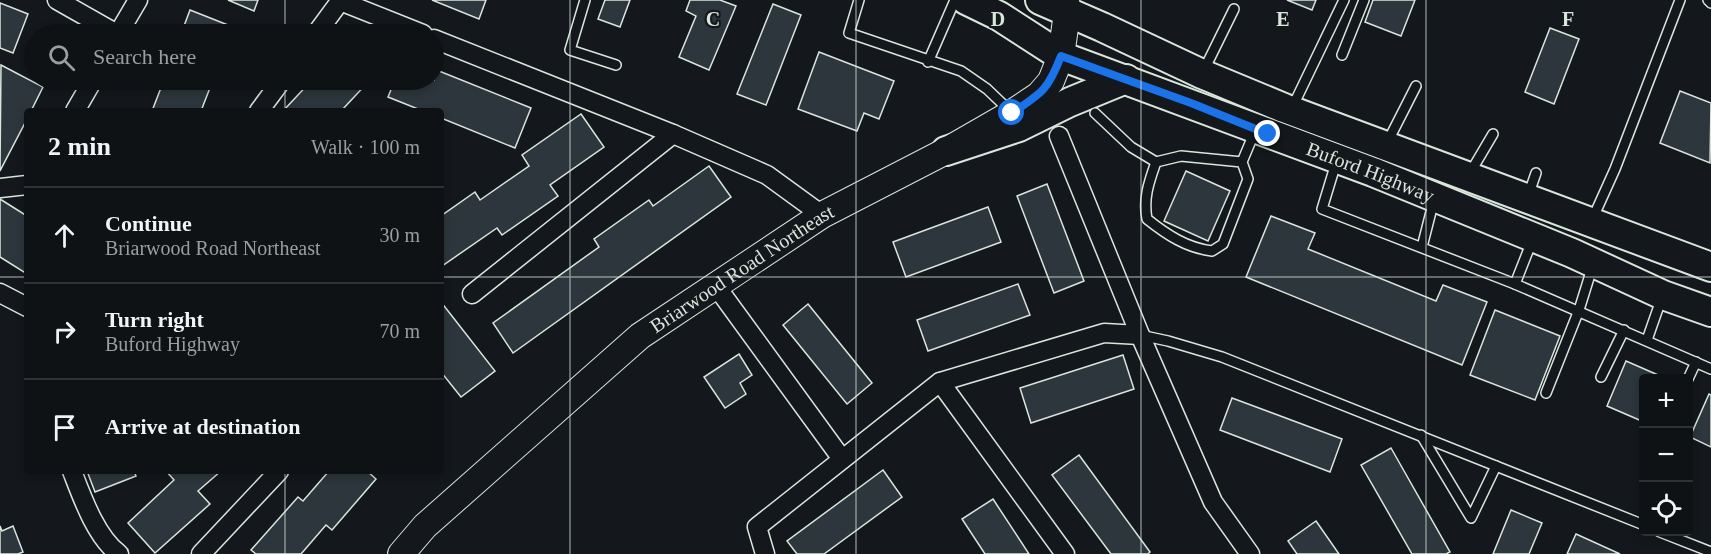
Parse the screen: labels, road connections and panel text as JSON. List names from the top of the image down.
{
  "streets": {
    "main road": ["Buford Highway"],
    "street": ["Briarwood Road Northeast"]
  },
  "crossings": [
    ["Buford Highway", "Briarwood Road Northeast"]
  ],
  "page": {
    "search": "Search here",
    "heading": ["2 min", "Walk · 100 m"],
    "list": [
      ["Continue", "Briarwood Road Northeast", "30 m"],
      ["Turn right", "Buford Highway", "70 m"],
      "Arrive at destination"
    ],
    "map_buttons": ["+", "−"]
  },
  "grid": {
    "columns": [
      "C",
      "D",
      "E",
      "F"
    ]
  }
}
